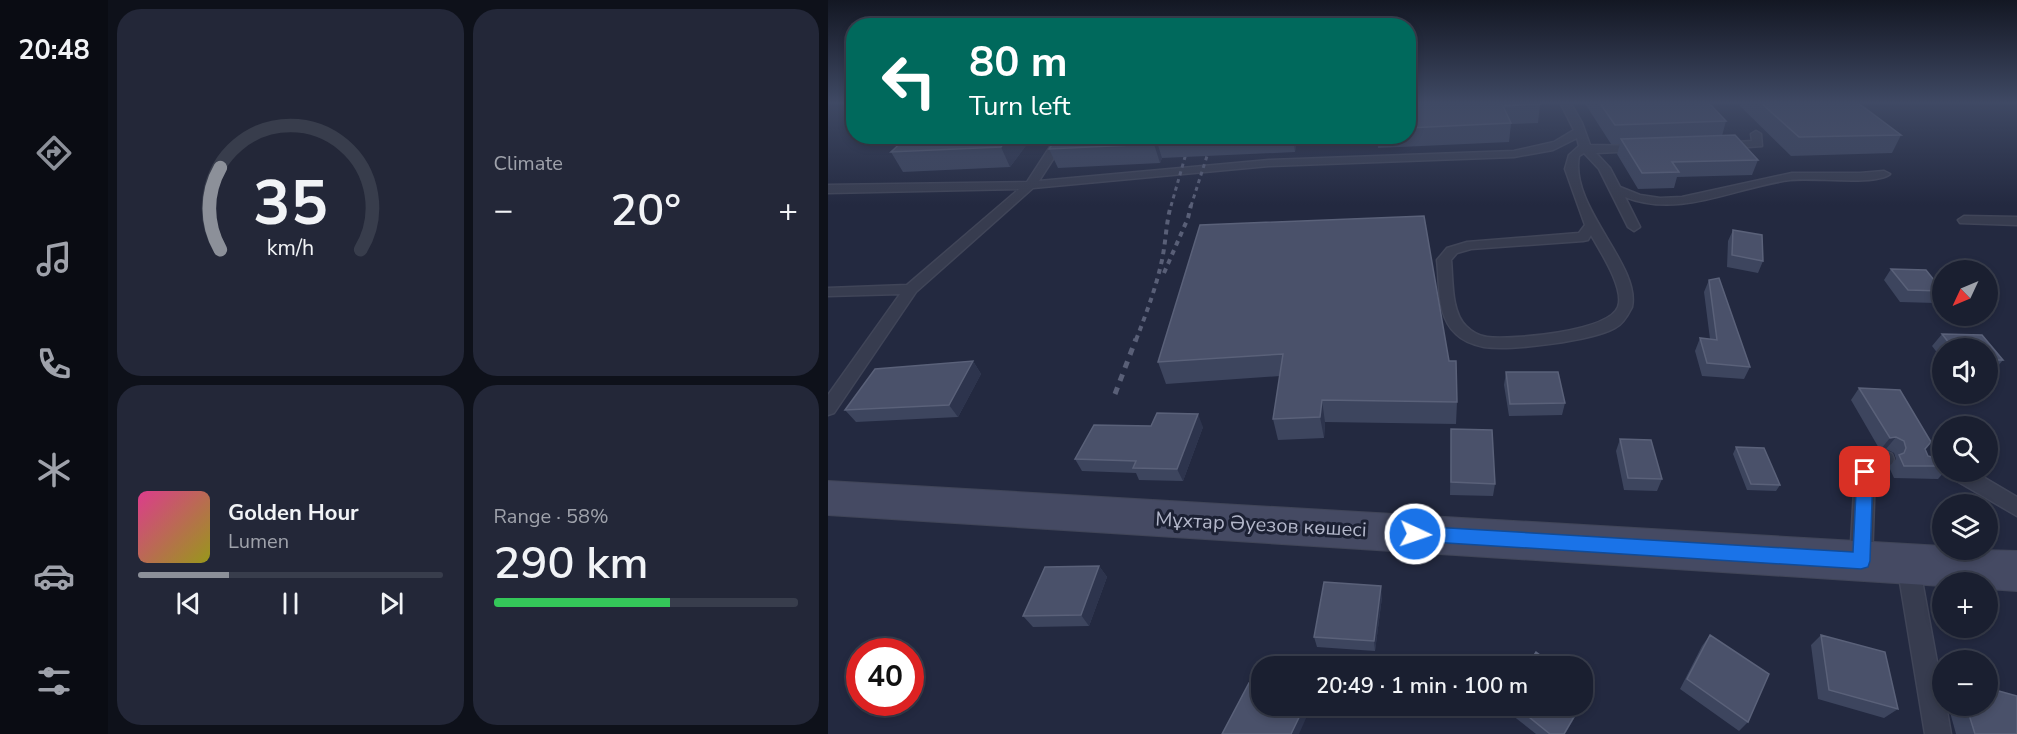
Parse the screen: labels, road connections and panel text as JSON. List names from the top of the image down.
{
  "streets": {
    "street": ["Мұхтар Әуезов көшесі"]
  },
  "north": "bottom left",
  "page": {
    "tabs": "20:48",
    "tile": [
      "Climate",
      ["Range · 58%", "290 km"]
    ],
    "turn": ["80 m", "Turn left"],
    "heat": ["−", "20°", "+"],
    "map_buttons": ["+", "−"],
    "song": ["Golden Hour", "Lumen"],
    "limit": "40",
    "trip": "20:49 · 1 min · 100 m",
    "gauge": ["35", "km/h"]
  }
}
